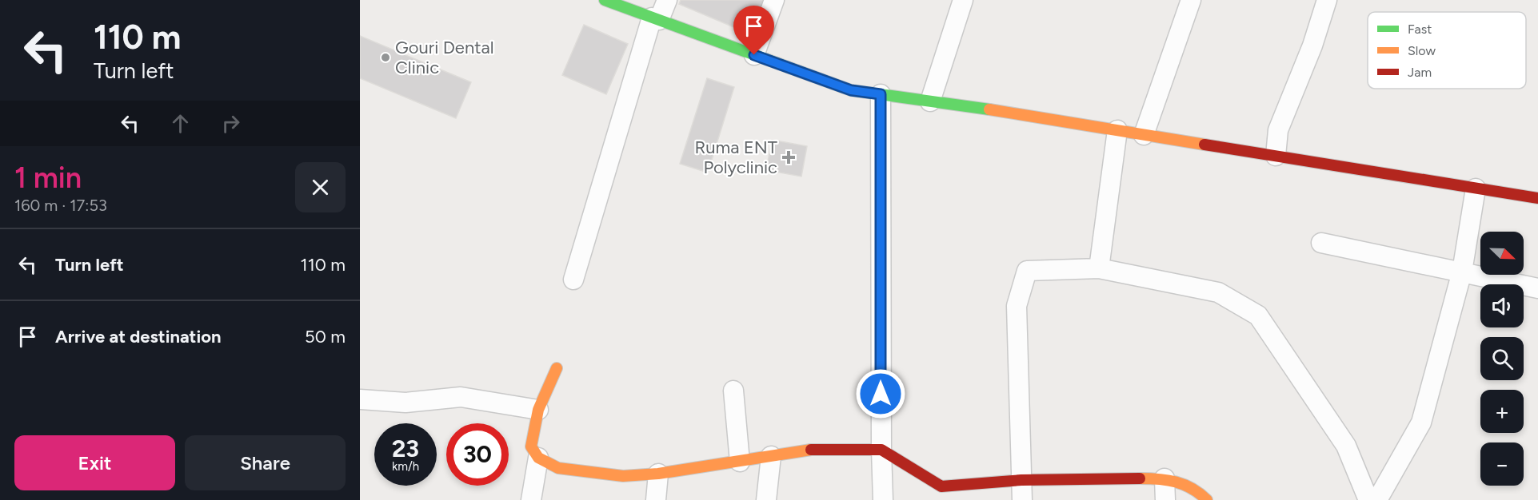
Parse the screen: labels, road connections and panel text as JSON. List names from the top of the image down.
{
  "places": {
    "other": ["Gouri Dental Clinic"],
    "health": ["Ruma ENT Polyclinic"]
  },
  "legend": ["Fast", "Slow", "Jam"],
  "north": "bottom right",
  "page": {
    "turn": ["110 m", "Turn left"],
    "heading": ["1 min", "160 m · 17:53"],
    "list": [
      {
        "name": "Turn left",
        "value": "110 m"
      },
      {
        "name": "Arrive at destination",
        "value": "50 m"
      }
    ],
    "map_buttons": ["+", "−"],
    "speed": "23 km/h",
    "limit": "30",
    "buttons": ["Exit", "Share"]
  }
}
